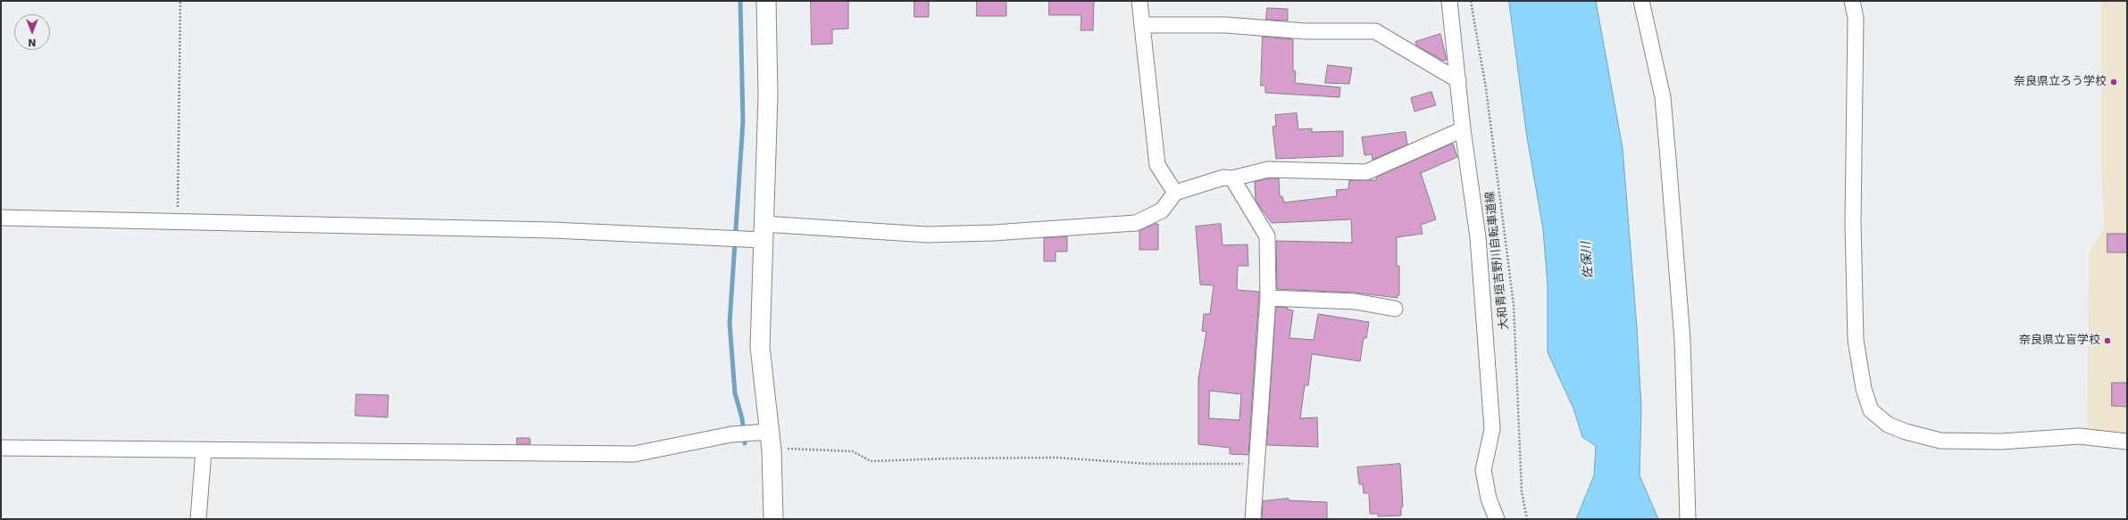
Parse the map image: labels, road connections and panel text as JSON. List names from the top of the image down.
{
  "streets": {
    "path": ["大和青垣吉野川自転車道線"]
  },
  "water": ["佐保川"],
  "places": ["奈良県立ろう学校", "奈良県立盲学校"],
  "north": "bottom"
}
